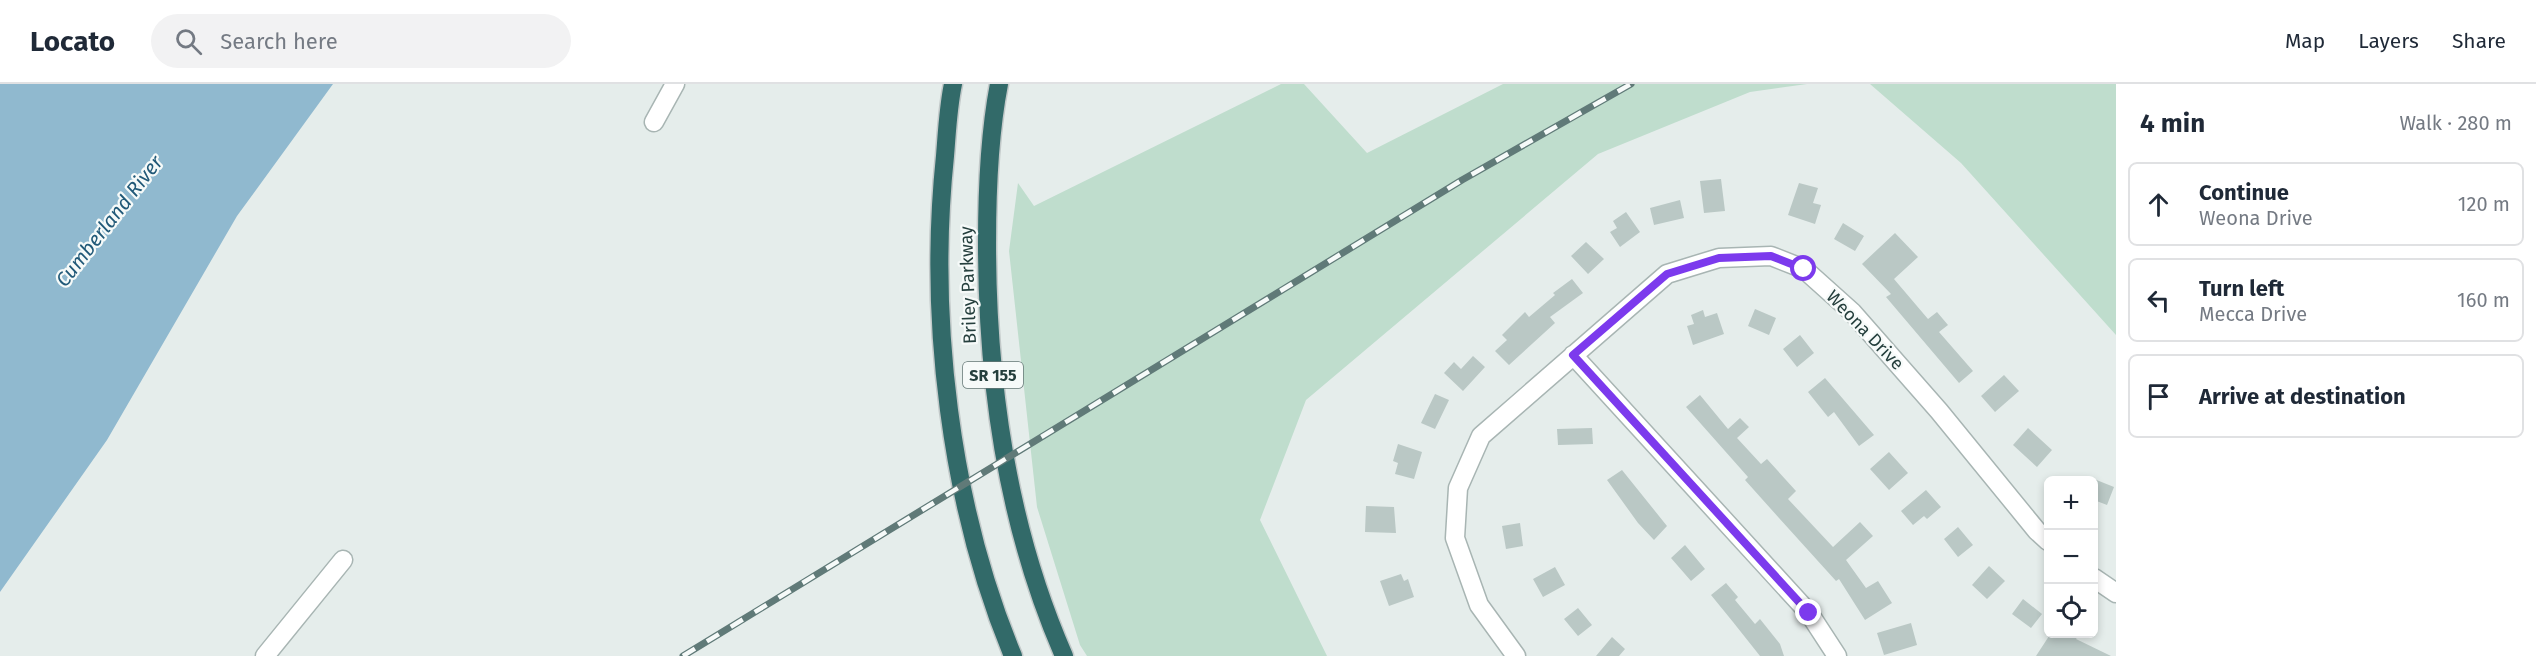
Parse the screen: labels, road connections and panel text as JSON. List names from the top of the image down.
{
  "streets": {
    "highway": ["Briley Parkway", "SR 155"],
    "street": ["Weona Drive"]
  },
  "water": ["Cumberland River"],
  "page": {
    "header": "Locato",
    "search": "Search here",
    "nav": ["Map", "Layers", "Share"],
    "heading": ["4 min", "Walk · 280 m"],
    "list": [
      ["Continue", "Weona Drive", "120 m"],
      ["Turn left", "Mecca Drive", "160 m"],
      "Arrive at destination"
    ],
    "map_buttons": ["+", "−"]
  }
}
